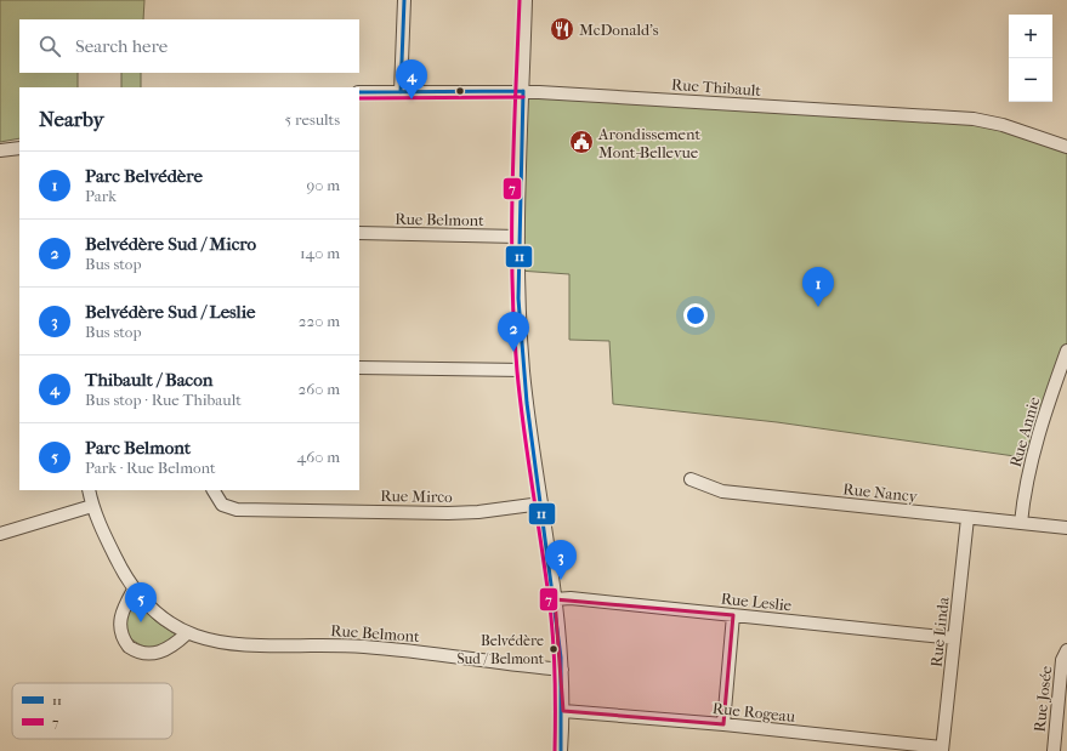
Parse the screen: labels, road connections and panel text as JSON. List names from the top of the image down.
{
  "streets": {
    "street": [
      "Rue Thibault",
      "Rue Belmont",
      "Rue Annie",
      "Rue Nancy",
      "Rue Mirco",
      "Rue Leslie",
      "Rue Linda",
      "Rue Josée",
      "Rue Rogeau"
    ]
  },
  "crossings": [
    ["Rue Annie", "Rue Nancy"],
    ["Rue Nancy", "Rue Linda"],
    ["Rue Leslie", "Rue Linda"],
    ["Rue Linda", "Rue Rogeau"]
  ],
  "places": {
    "restaurant": ["McDonald's"],
    "public building": ["Arondissement Mont-Bellevue"],
    "other": ["Belvédère Sud / Belmont"]
  },
  "lines": ["transit line 11", "transit line 7"],
  "legend": ["11", "7"],
  "page": {
    "map_buttons": ["+", "−"],
    "search": "Search here",
    "pins": [
      "4",
      "1",
      "2",
      "3",
      "5"
    ],
    "heading": ["Nearby", "5 results"],
    "list": [
      {
        "mark": "1",
        "name": "Parc Belvédère",
        "note": "Park",
        "value": "90 m"
      },
      {
        "mark": "2",
        "name": "Belvédère Sud / Micro",
        "note": "Bus stop",
        "value": "140 m"
      },
      {
        "mark": "3",
        "name": "Belvédère Sud / Leslie",
        "note": "Bus stop",
        "value": "220 m"
      },
      {
        "mark": "4",
        "name": "Thibault / Bacon",
        "note": "Bus stop · Rue Thibault",
        "value": "260 m"
      },
      {
        "mark": "5",
        "name": "Parc Belmont",
        "note": "Park · Rue Belmont",
        "value": "460 m"
      }
    ]
  }
}
